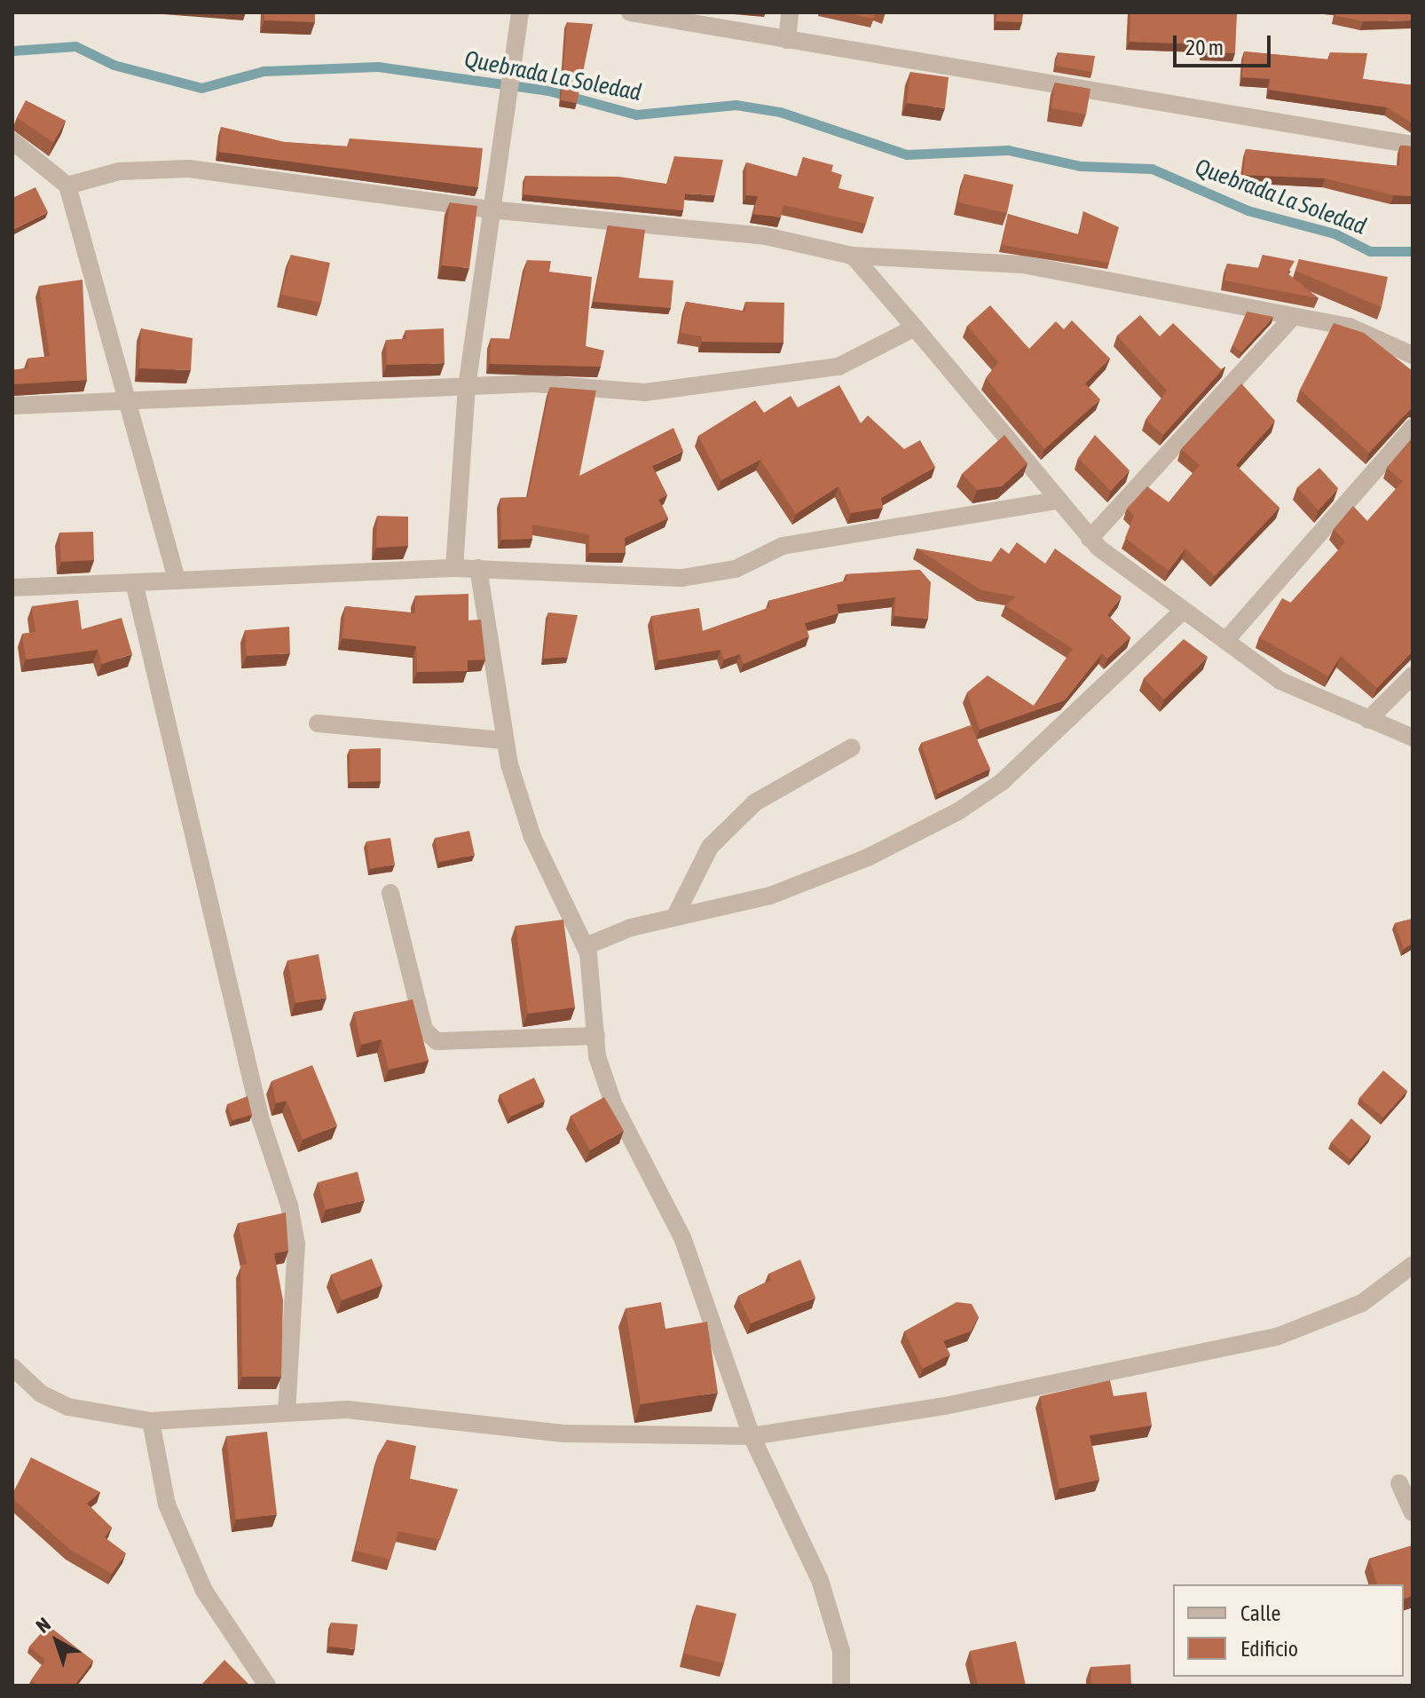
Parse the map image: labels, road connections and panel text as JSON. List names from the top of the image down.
{
  "water": ["Quebrada La Soledad"],
  "legend": ["Calle", "Edificio"],
  "scale_bar": "20 m",
  "north": "top left"
}
